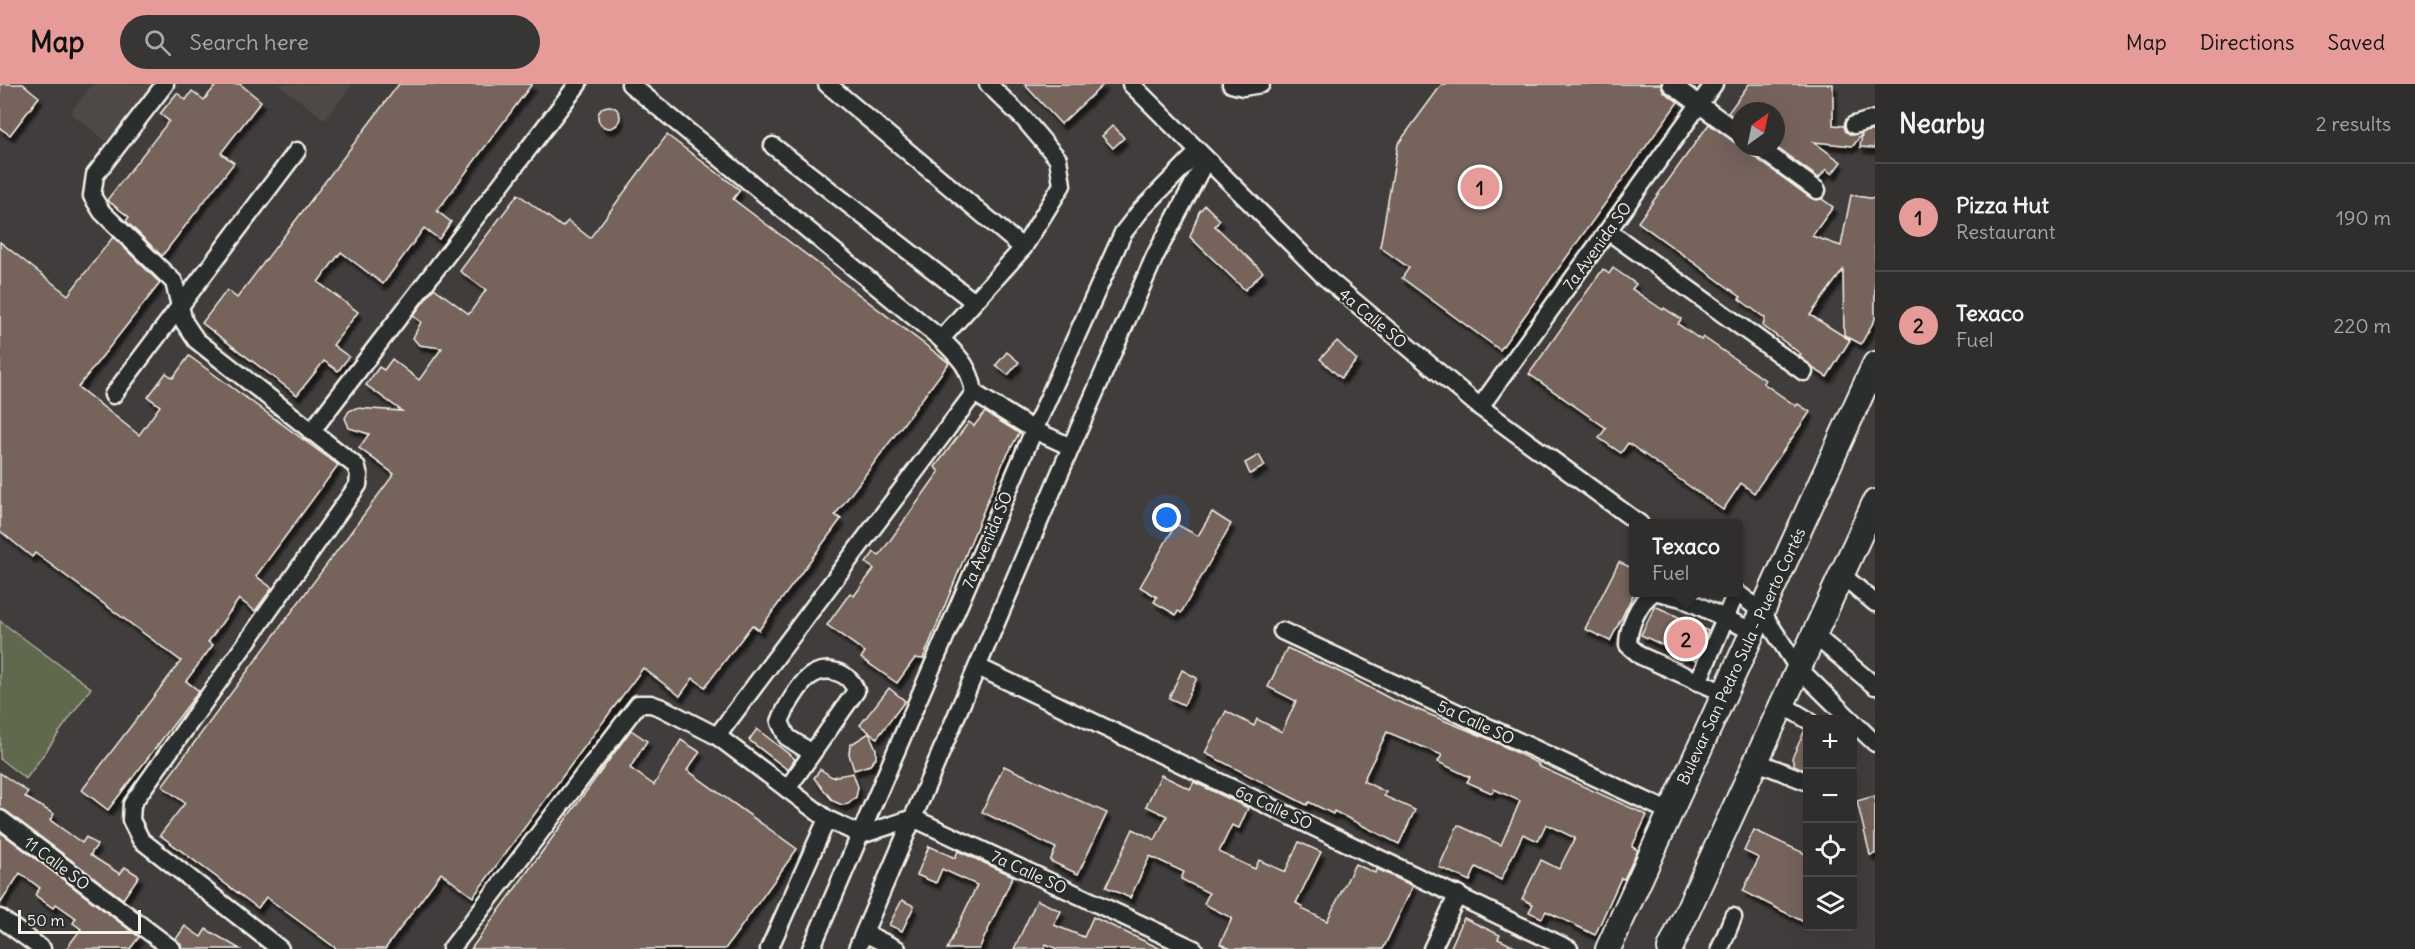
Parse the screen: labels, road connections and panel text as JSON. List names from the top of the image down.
{
  "streets": {
    "highway": ["Bulevar San Pedro Sula - Puerto Cortés"],
    "street": [
      "7a Avenida SO",
      "4a Calle SO",
      "5a Calle SO",
      "6a Calle SO",
      "11 Calle SO",
      "7a Calle SO"
    ]
  },
  "crossings": [
    ["7a Avenida SO", "4a Calle SO"],
    ["Bulevar San Pedro Sula - Puerto Cortés", "5a Calle SO"]
  ],
  "scale_bar": "50 m",
  "north": "top right",
  "page": {
    "header": "Map",
    "search": "Search here",
    "nav": ["Map", "Directions", "Saved"],
    "heading": ["Nearby", "2 results"],
    "list": [
      {
        "mark": "1",
        "name": "Pizza Hut",
        "note": "Restaurant",
        "value": "190 m"
      },
      {
        "mark": "2",
        "name": "Texaco",
        "note": "Fuel",
        "value": "220 m"
      }
    ],
    "pins": ["1", "2"],
    "popup": ["Texaco", "Fuel"],
    "map_buttons": ["+", "−"],
    "scale": "50 m"
  }
}
